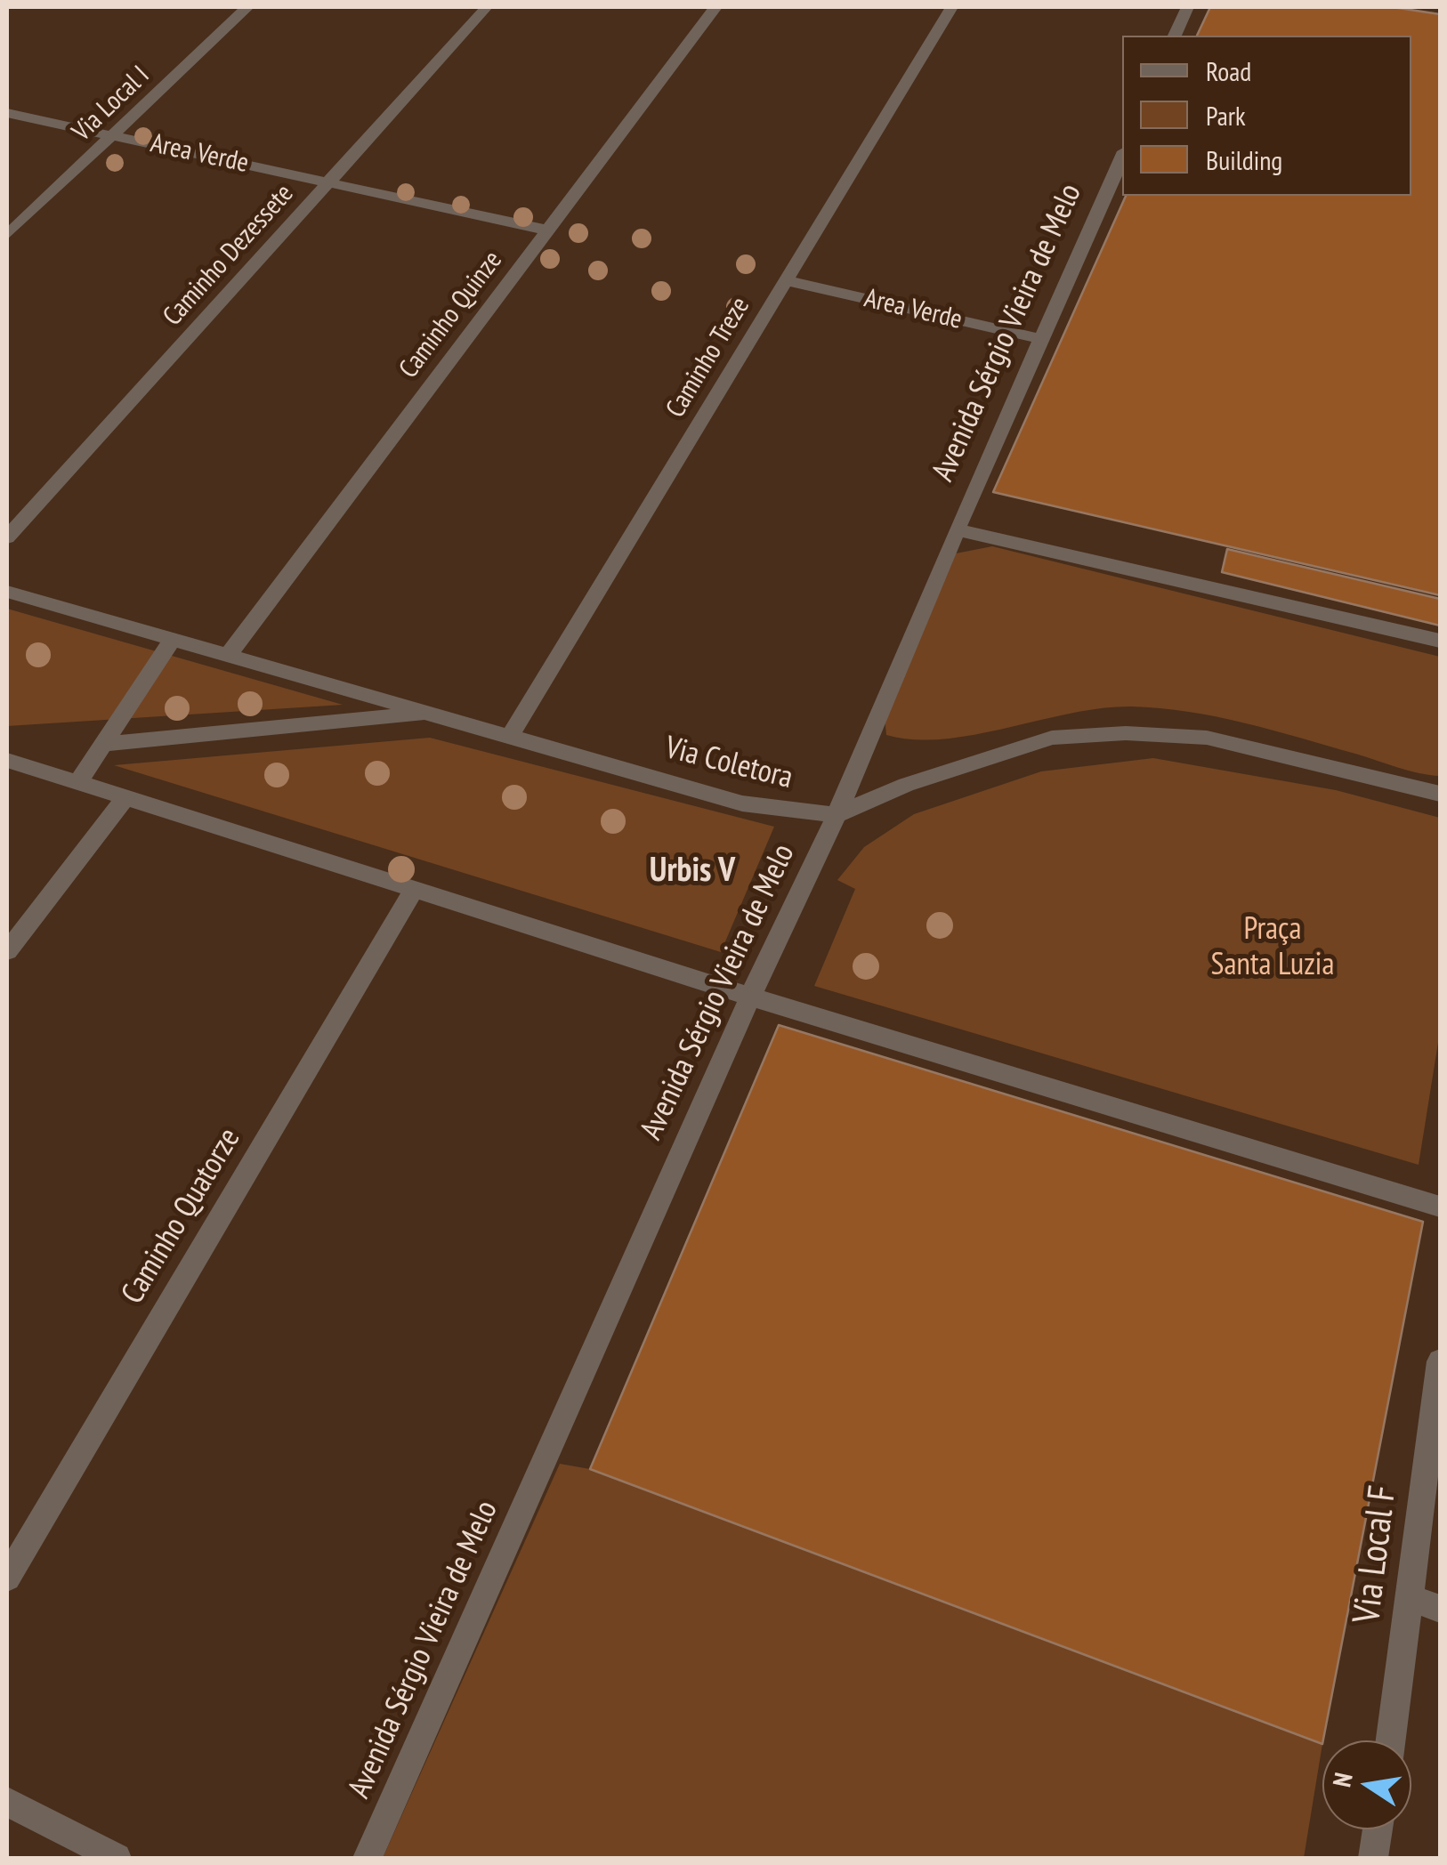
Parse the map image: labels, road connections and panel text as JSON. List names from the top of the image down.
{
  "streets": {
    "street": [
      "Via Local I",
      "Area Verde",
      "Caminho Dezessete",
      "Caminho Quinze",
      "Avenida Sérgio Vieira de Melo",
      "Caminho Treze",
      "Via Coletora",
      "Caminho Quatorze",
      "Via Local F"
    ]
  },
  "crossings": [
    ["Via Local I", "Area Verde"],
    ["Area Verde", "Caminho Dezessete"],
    ["Area Verde", "Caminho Quinze"],
    ["Area Verde", "Avenida Sérgio Vieira de Melo"],
    ["Area Verde", "Caminho Treze"],
    ["Caminho Quinze", "Via Coletora"],
    ["Avenida Sérgio Vieira de Melo", "Via Coletora"],
    ["Caminho Treze", "Via Coletora"]
  ],
  "districts": ["Urbis V"],
  "parks": ["Praça Santa Luzia"],
  "legend": ["Road", "Park", "Building"],
  "north": "left"
}
